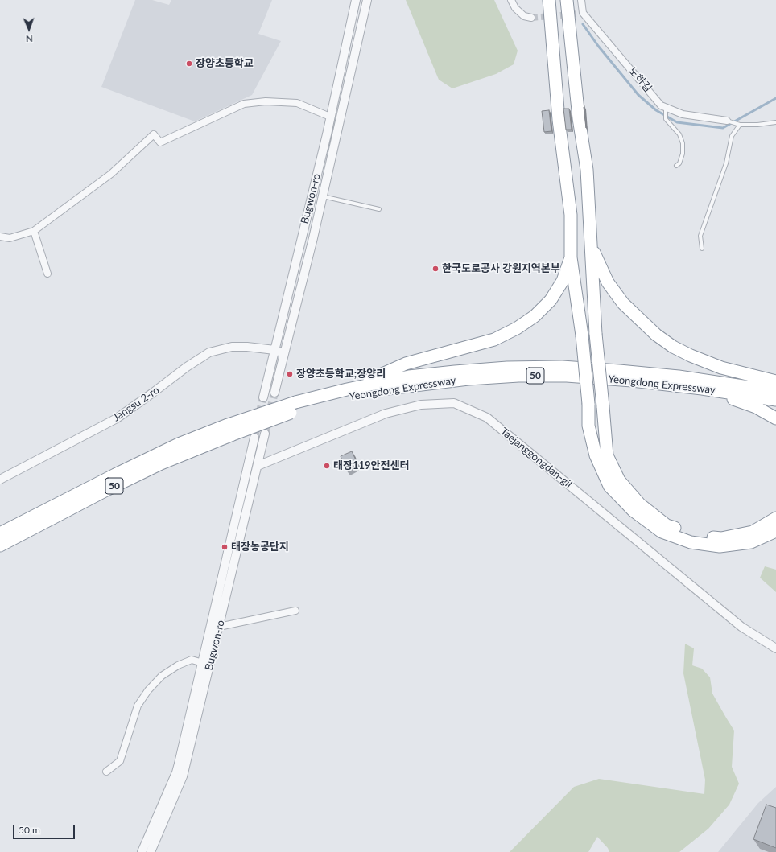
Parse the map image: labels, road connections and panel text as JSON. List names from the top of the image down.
{
  "streets": {
    "highway": ["50", "Yeongdong Expressway"],
    "street": [
      "노하길",
      "Bugwon-ro",
      "Jangsu 2-ro",
      "Taejanggongdan-gil"
    ]
  },
  "crossings": [
    ["Bugwon-ro", "Jangsu 2-ro"],
    ["Bugwon-ro", "Taejanggongdan-gil"]
  ],
  "places": [
    "장양초등학교",
    "한국도로공사 강원지역본부",
    "장양초등학교;장양리",
    "태장119안전센터",
    "태장농공단지"
  ],
  "scale_bar": "50 m",
  "north": "bottom"
}
